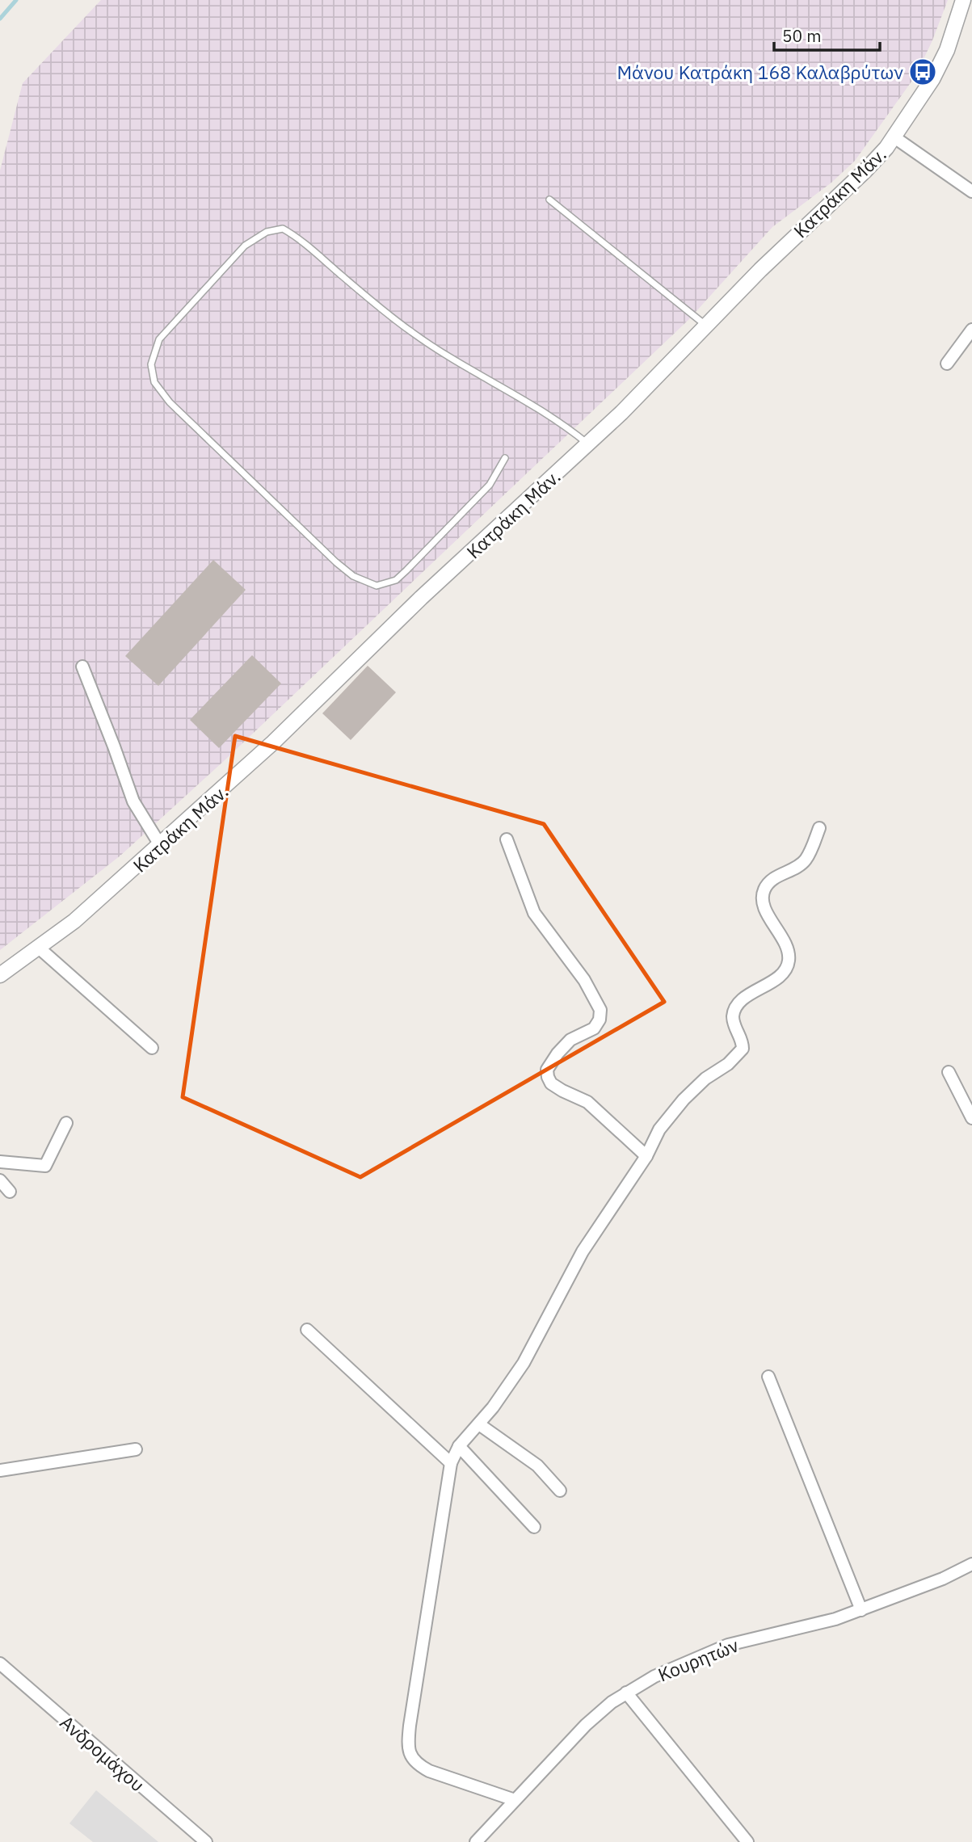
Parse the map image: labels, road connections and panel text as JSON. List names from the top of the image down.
{
  "streets": {
    "street": ["Κατράκη Μάν.", "Κουρητών", "Ανδρομάχου"]
  },
  "places": {
    "bus stop": ["Μάνου Κατράκη 168 Καλαβρύτων"]
  },
  "scale_bar": "50 m"
}
